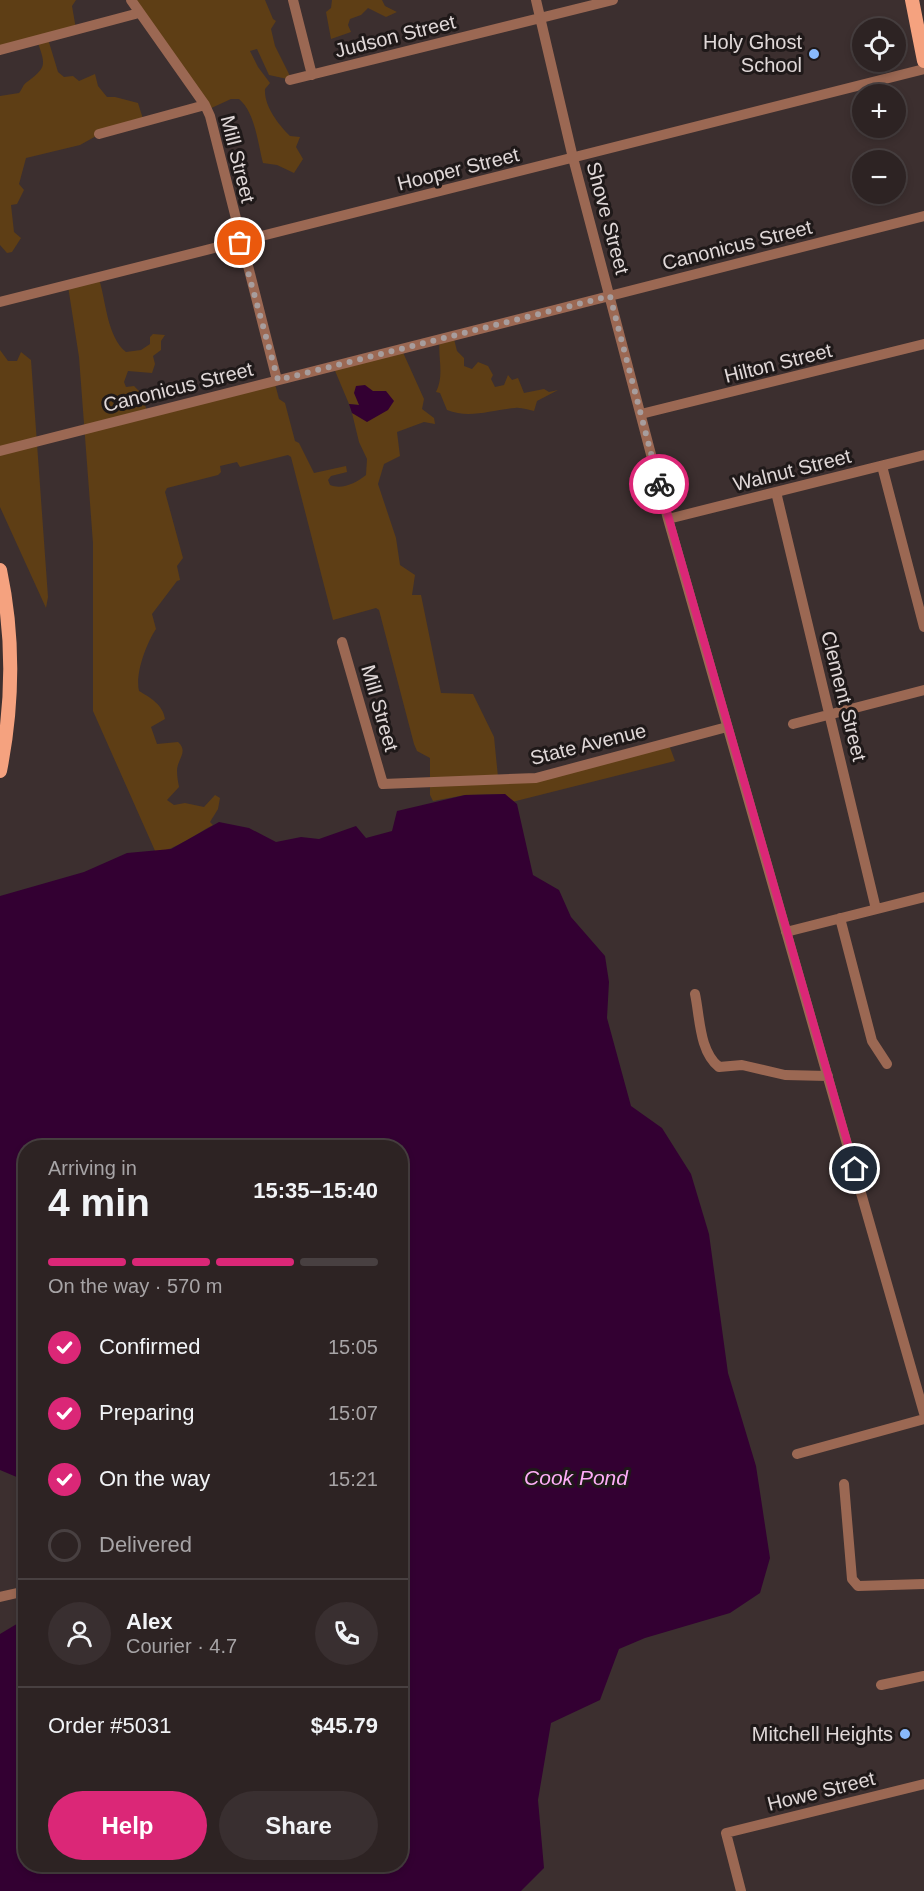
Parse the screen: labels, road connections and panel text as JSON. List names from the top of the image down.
{
  "streets": {
    "street": [
      "Judson Street",
      "Mill Street",
      "Hooper Street",
      "Shove Street",
      "Canonicus Street",
      "Hilton Street",
      "Walnut Street",
      "Clement Street",
      "State Avenue",
      "Howe Street"
    ]
  },
  "crossings": [
    ["Judson Street", "Shove Street"],
    ["Mill Street", "Hooper Street"],
    ["Mill Street", "Canonicus Street"],
    ["Mill Street", "State Avenue"],
    ["Hooper Street", "Shove Street"],
    ["Shove Street", "Canonicus Street"],
    ["Shove Street", "Hilton Street"],
    ["Shove Street", "Walnut Street"],
    ["Shove Street", "State Avenue"],
    ["Walnut Street", "Clement Street"]
  ],
  "water": ["Cook Pond"],
  "places": ["Holy Ghost School", "Mitchell Heights"],
  "page": {
    "map_buttons": ["+", "−"],
    "heading": ["4 min", "Arriving in", "15:35–15:40"],
    "panel": [
      "Alex",
      "Courier · 4.7",
      "Order #5031",
      "$45.79"
    ],
    "bar": "On the way · 570 m",
    "list": [
      ["Confirmed", "15:05"],
      ["Preparing", "15:07"],
      ["On the way", "15:21"],
      "Delivered"
    ],
    "buttons": ["Help", "Share"]
  }
}
